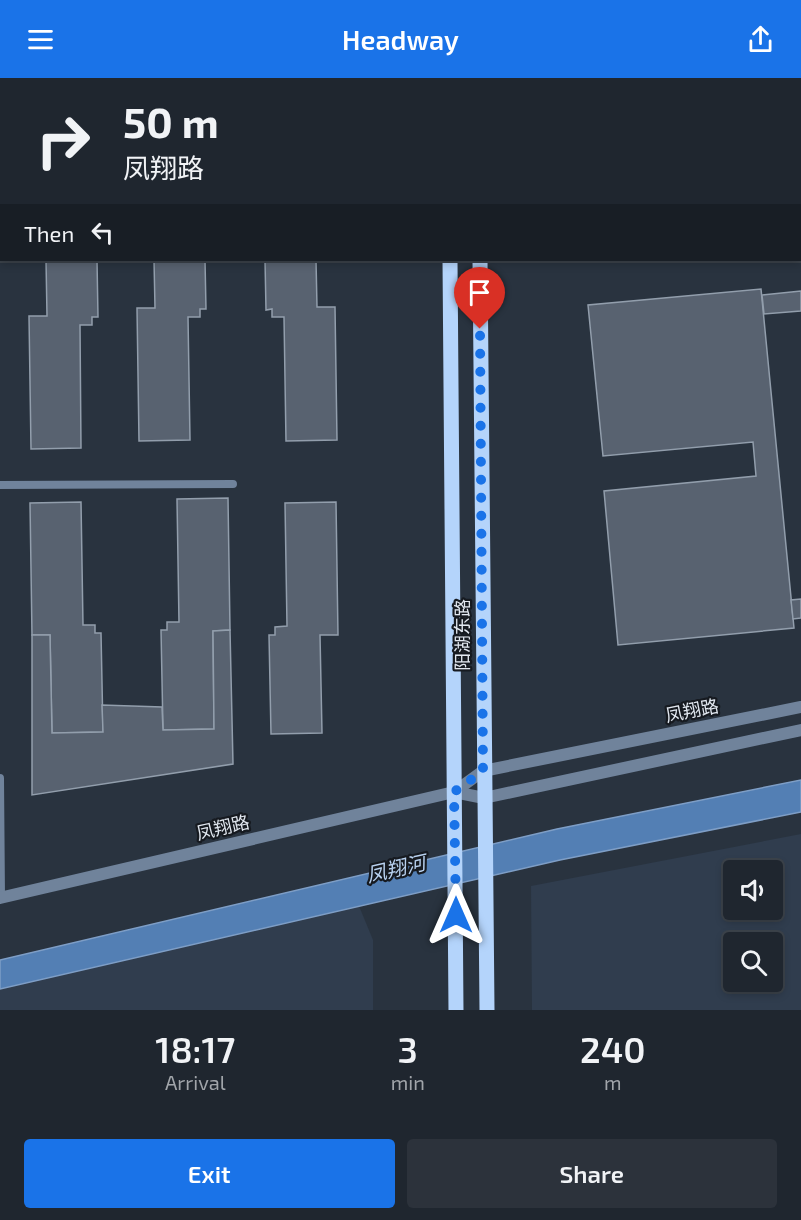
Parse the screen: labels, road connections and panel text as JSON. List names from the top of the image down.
{
  "streets": {
    "main road": ["阳湖东路"],
    "street": ["凤翔路"]
  },
  "crossings": [
    ["阳湖东路", "凤翔路"]
  ],
  "water": ["凤翔河"],
  "page": {
    "header": "Headway",
    "turn": ["50 m", "凤翔路"],
    "then": "Then",
    "eta": [
      "18:17",
      "Arrival",
      "3",
      "min",
      "240",
      "m"
    ],
    "buttons": ["Exit", "Share"]
  }
}
